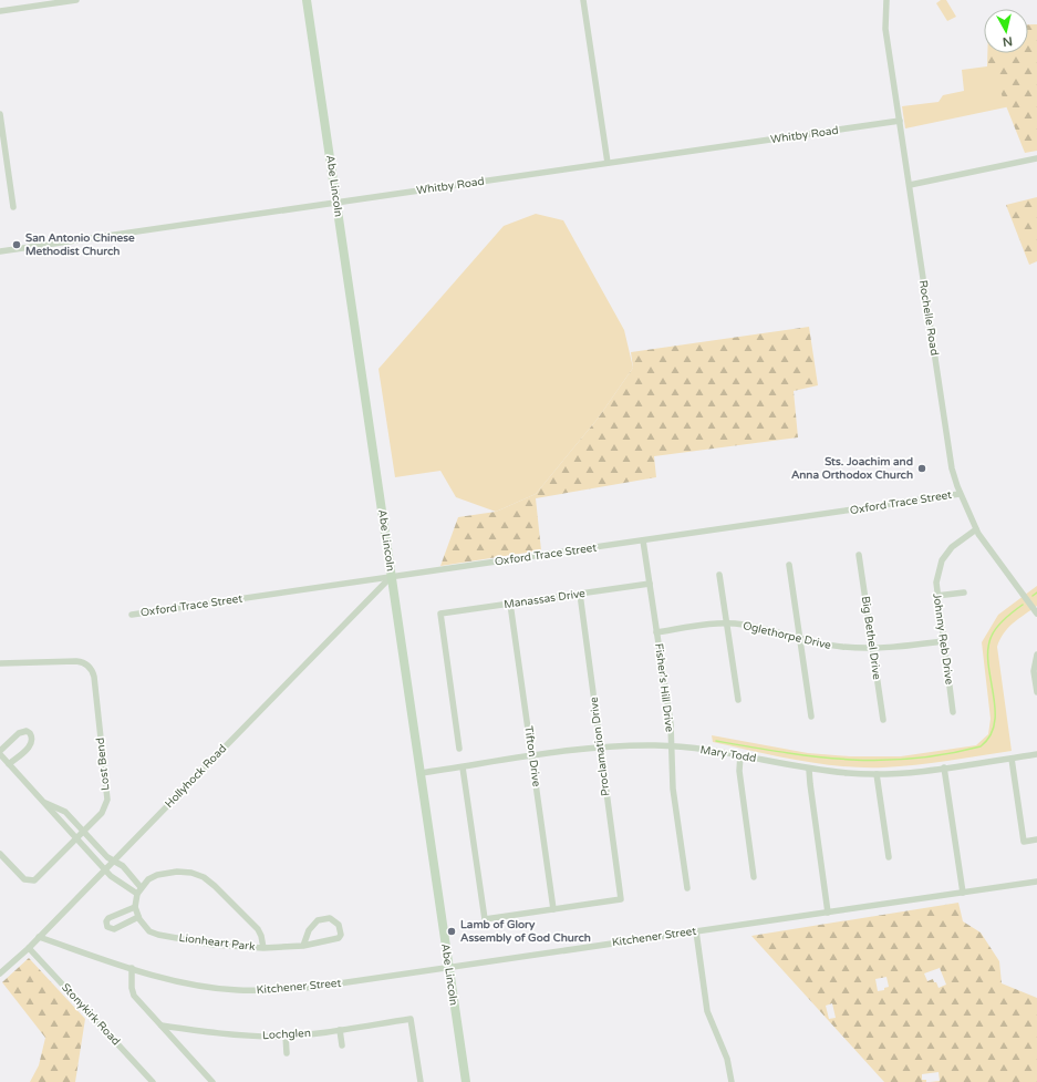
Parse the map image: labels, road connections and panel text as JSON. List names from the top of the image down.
{
  "streets": {
    "street": [
      "Whitby Road",
      "Abe Lincoln",
      "Rochelle Road",
      "Oxford Trace Street",
      "Manassas Drive",
      "Oglethorpe Drive",
      "Big Bethel Drive",
      "Johnny Reb Drive",
      "Fisher's Hill Drive",
      "Proclamation Drive",
      "Mary Todd",
      "Tifton Drive",
      "Lost Bend",
      "Hollyhock Road",
      "Kitchener Street",
      "Lionheart Park",
      "Stonykirk Road",
      "Lochglen"
    ]
  },
  "crossings": [
    ["Whitby Road", "Abe Lincoln"],
    ["Whitby Road", "Rochelle Road"],
    ["Abe Lincoln", "Oxford Trace Street"],
    ["Abe Lincoln", "Mary Todd"],
    ["Abe Lincoln", "Hollyhock Road"],
    ["Abe Lincoln", "Kitchener Street"],
    ["Rochelle Road", "Oxford Trace Street"],
    ["Rochelle Road", "Johnny Reb Drive"],
    ["Oxford Trace Street", "Fisher's Hill Drive"],
    ["Oxford Trace Street", "Hollyhock Road"],
    ["Manassas Drive", "Fisher's Hill Drive"],
    ["Manassas Drive", "Proclamation Drive"],
    ["Manassas Drive", "Tifton Drive"],
    ["Oglethorpe Drive", "Big Bethel Drive"],
    ["Oglethorpe Drive", "Johnny Reb Drive"],
    ["Oglethorpe Drive", "Fisher's Hill Drive"],
    ["Fisher's Hill Drive", "Mary Todd"],
    ["Proclamation Drive", "Mary Todd"],
    ["Proclamation Drive", "Tifton Drive"],
    ["Mary Todd", "Tifton Drive"],
    ["Hollyhock Road", "Kitchener Street"],
    ["Hollyhock Road", "Stonykirk Road"]
  ],
  "places": ["San Antonio Chinese Methodist Church", "Sts. Joachim and Anna Orthodox Church", "Lamb of Glory Assembly of God Church"],
  "north": "bottom"
}
